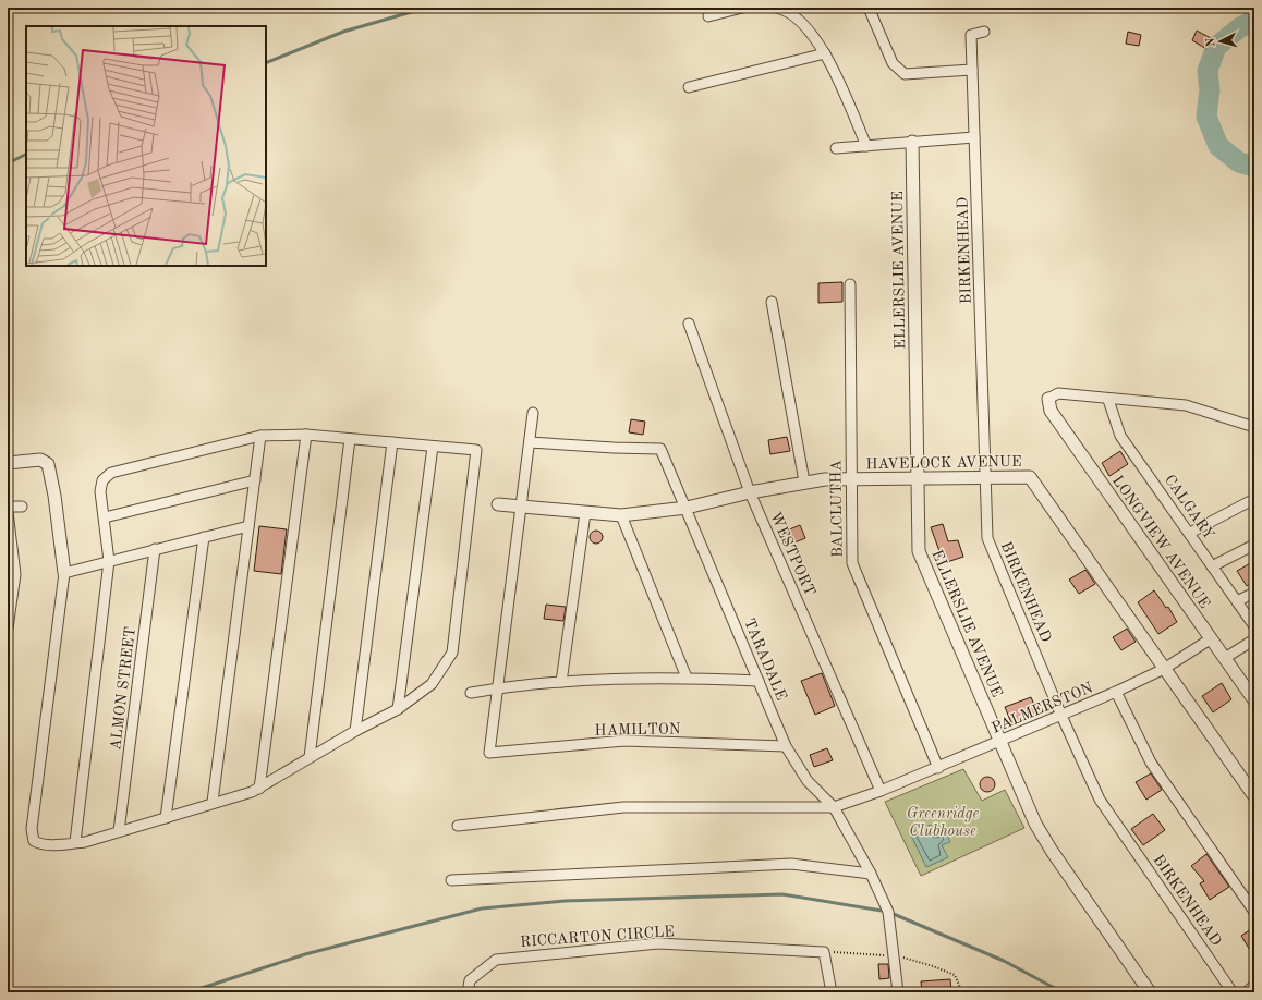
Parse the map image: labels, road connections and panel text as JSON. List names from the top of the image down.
{
  "streets": {
    "street": [
      "BIRKENHEAD",
      "ELLERSLIE AVENUE",
      "HAVELOCK AVENUE",
      "CALGARY",
      "BALCLUTHA",
      "LONGVIEW AVENUE",
      "WESTPORT",
      "TARADALE",
      "ALMON STREET",
      "PALMERSTON",
      "HAMILTON",
      "RICCARTON CIRCLE"
    ]
  },
  "crossings": [
    ["BIRKENHEAD", "HAVELOCK AVENUE"],
    ["BIRKENHEAD", "PALMERSTON"],
    ["ELLERSLIE AVENUE", "HAVELOCK AVENUE"],
    ["ELLERSLIE AVENUE", "PALMERSTON"],
    ["HAVELOCK AVENUE", "BALCLUTHA"],
    ["HAVELOCK AVENUE", "WESTPORT"],
    ["HAVELOCK AVENUE", "TARADALE"],
    ["HAVELOCK AVENUE", "PALMERSTON"],
    ["BALCLUTHA", "PALMERSTON"],
    ["LONGVIEW AVENUE", "PALMERSTON"],
    ["WESTPORT", "PALMERSTON"],
    ["TARADALE", "PALMERSTON"],
    ["TARADALE", "HAMILTON"]
  ],
  "parks": ["Greenridge Clubhouse"],
  "north": "left"
}
